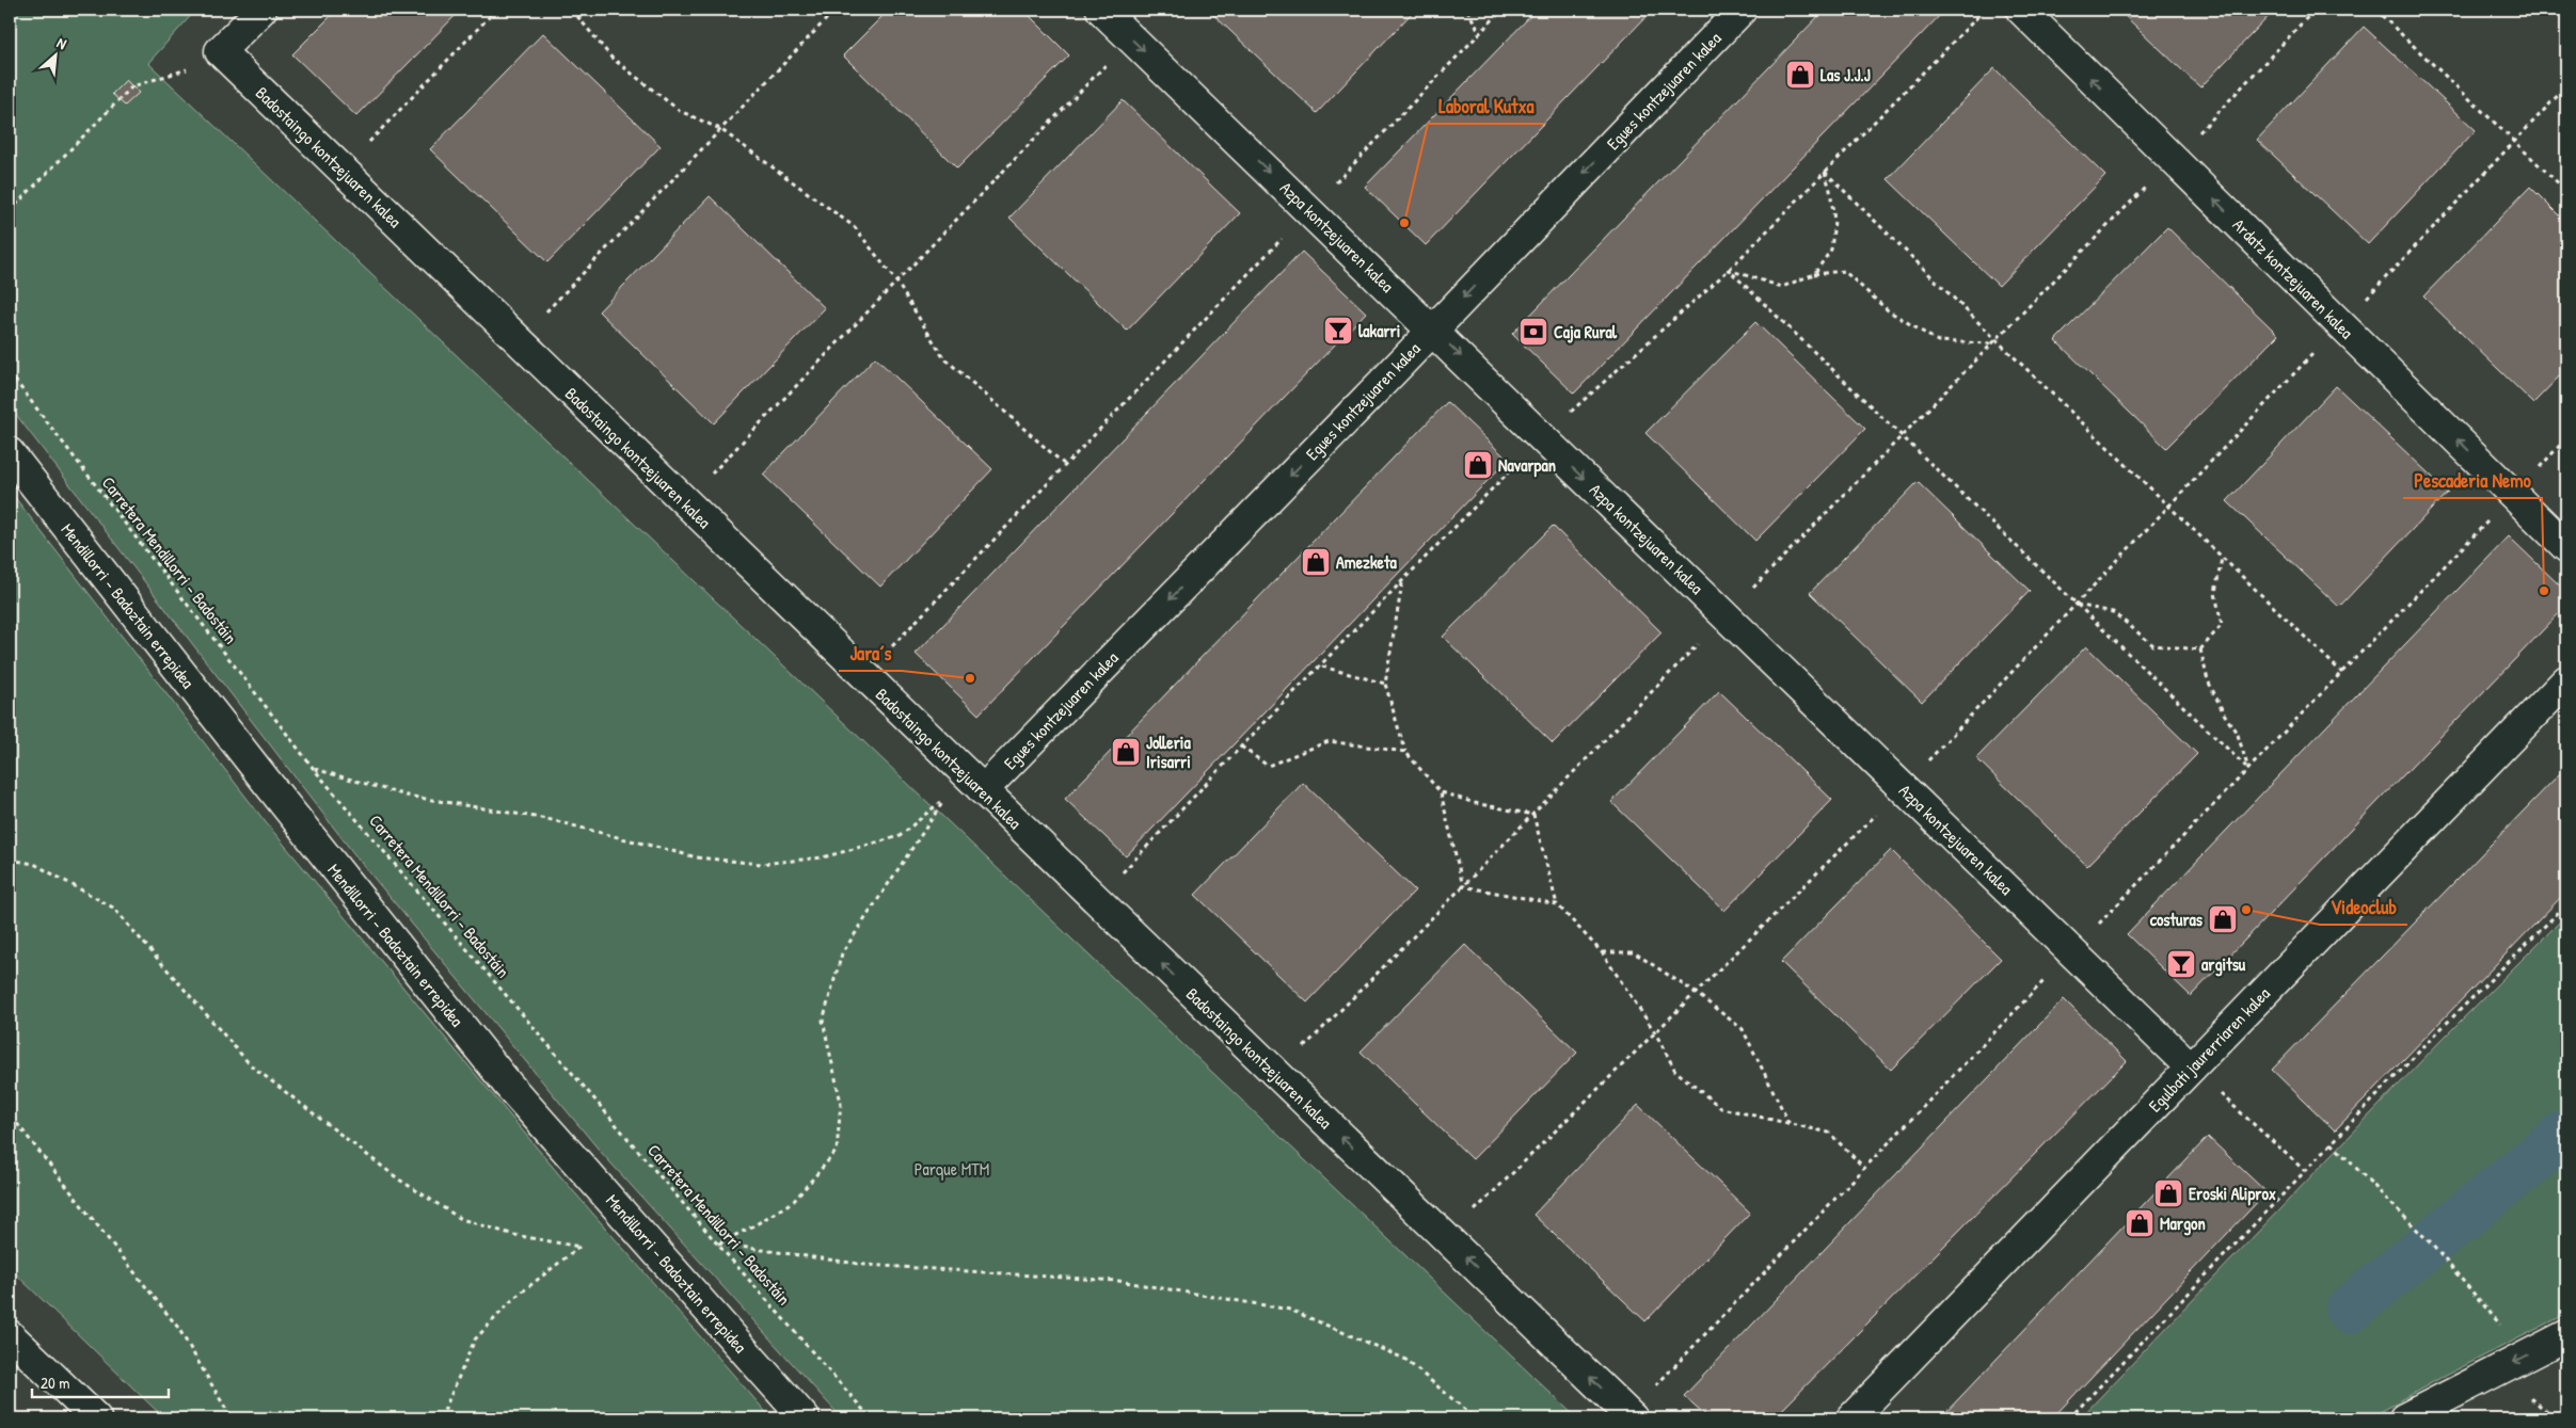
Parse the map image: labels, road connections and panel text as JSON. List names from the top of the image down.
{
  "streets": {
    "street": [
      "Egues kontzejuaren kalea",
      "Badostaingo kontzejuaren kalea",
      "Azpa kontzejuaren kalea",
      "Ardatz kontzejuaren kalea",
      "Mendillorri - Badoztain errepidea",
      "Egulbati jaurerriaren kalea"
    ],
    "path": ["Carretera Mendillorri - Badostáin"]
  },
  "crossings": [
    ["Egues kontzejuaren kalea", "Badostaingo kontzejuaren kalea"],
    ["Egues kontzejuaren kalea", "Azpa kontzejuaren kalea"],
    ["Azpa kontzejuaren kalea", "Egulbati jaurerriaren kalea"]
  ],
  "one_way": [
    "Egues kontzejuaren kalea",
    "Badostaingo kontzejuaren kalea",
    "Azpa kontzejuaren kalea",
    "Ardatz kontzejuaren kalea"
  ],
  "parks": ["Parque MTM"],
  "places": {
    "shop": [
      "Las J.J.J",
      "Navarpan",
      "Amezketa",
      "Jolleria Irisarri",
      "costuras",
      "Eroski Aliprox",
      "Margon"
    ],
    "other": [
      "Laboral Kutxa",
      "Pescaderia Nemo",
      "Jara´s",
      "Videoclub"
    ],
    "bar": ["lakarri", "argitsu"],
    "bank": ["Caja Rural"]
  },
  "scale_bar": "20 m",
  "north": "top right"
}
